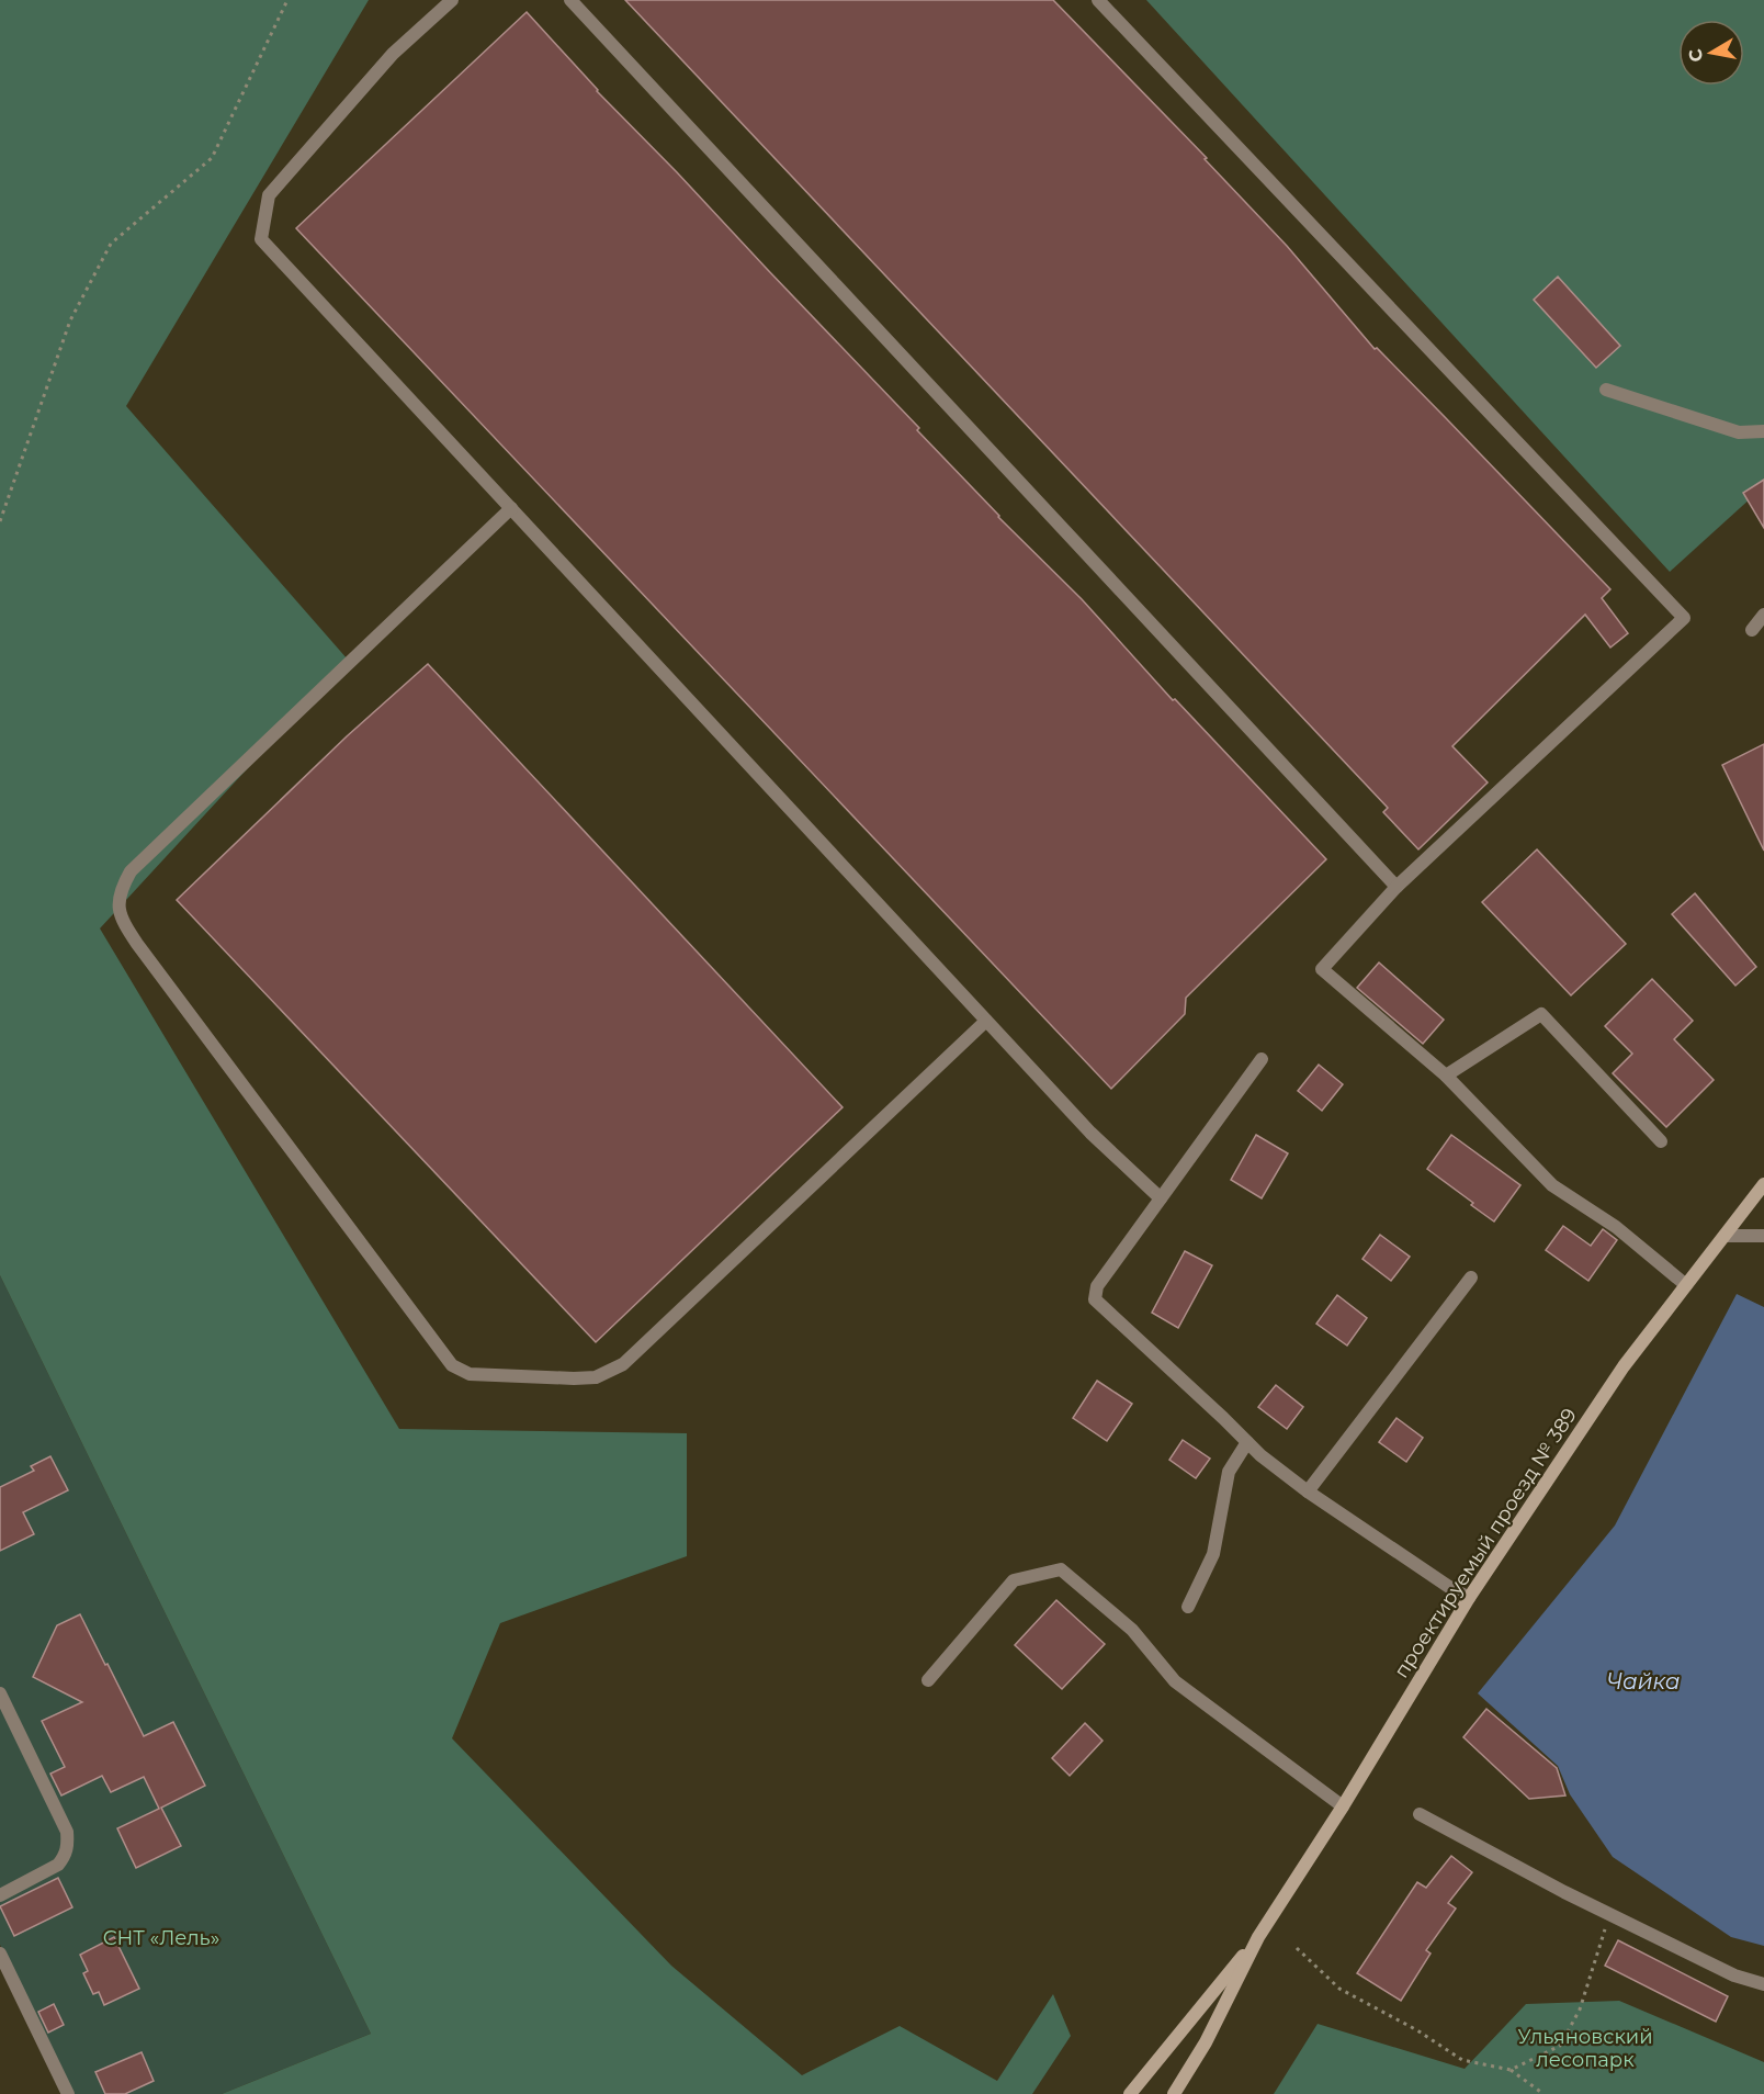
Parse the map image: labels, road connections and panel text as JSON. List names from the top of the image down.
{
  "streets": {
    "main road": ["проектируемый проезд № 389"]
  },
  "water": ["Чайка"],
  "parks": ["СНТ «Лель»", "Ульяновский лесопарк"],
  "north": "left"
}
